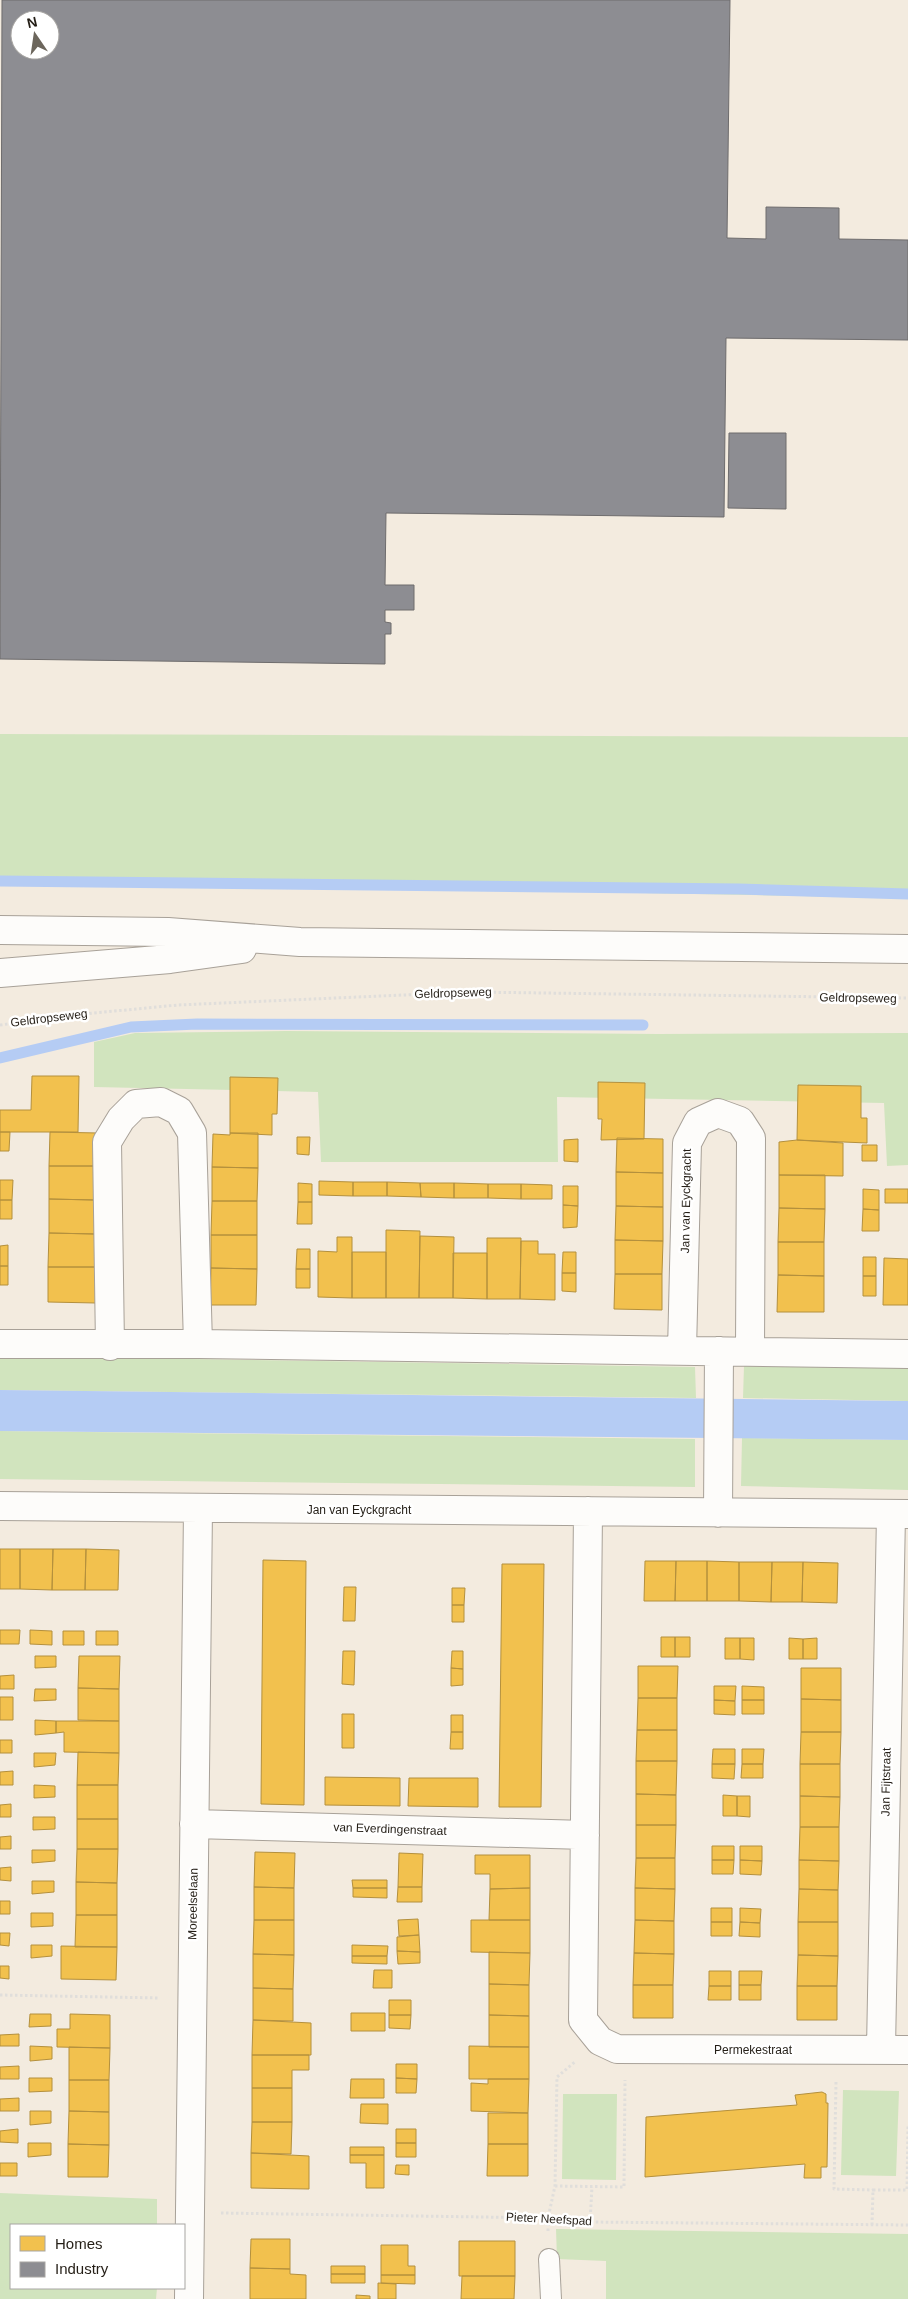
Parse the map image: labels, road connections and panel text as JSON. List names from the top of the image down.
{
  "streets": {
    "street": [
      "Jan van Eyckgracht",
      "Jan Fijtstraat",
      "van Everdingenstraat",
      "Moreelselaan",
      "Permekestraat"
    ],
    "path": ["Geldropseweg", "Pieter Neefspad"]
  },
  "crossings": [
    ["Jan van Eyckgracht", "Jan Fijtstraat"],
    ["Jan van Eyckgracht", "Moreelselaan"],
    ["Jan Fijtstraat", "Permekestraat"],
    ["van Everdingenstraat", "Moreelselaan"],
    ["Moreelselaan", "Pieter Neefspad"]
  ],
  "legend": ["Homes", "Industry"],
  "north": "top"
}
